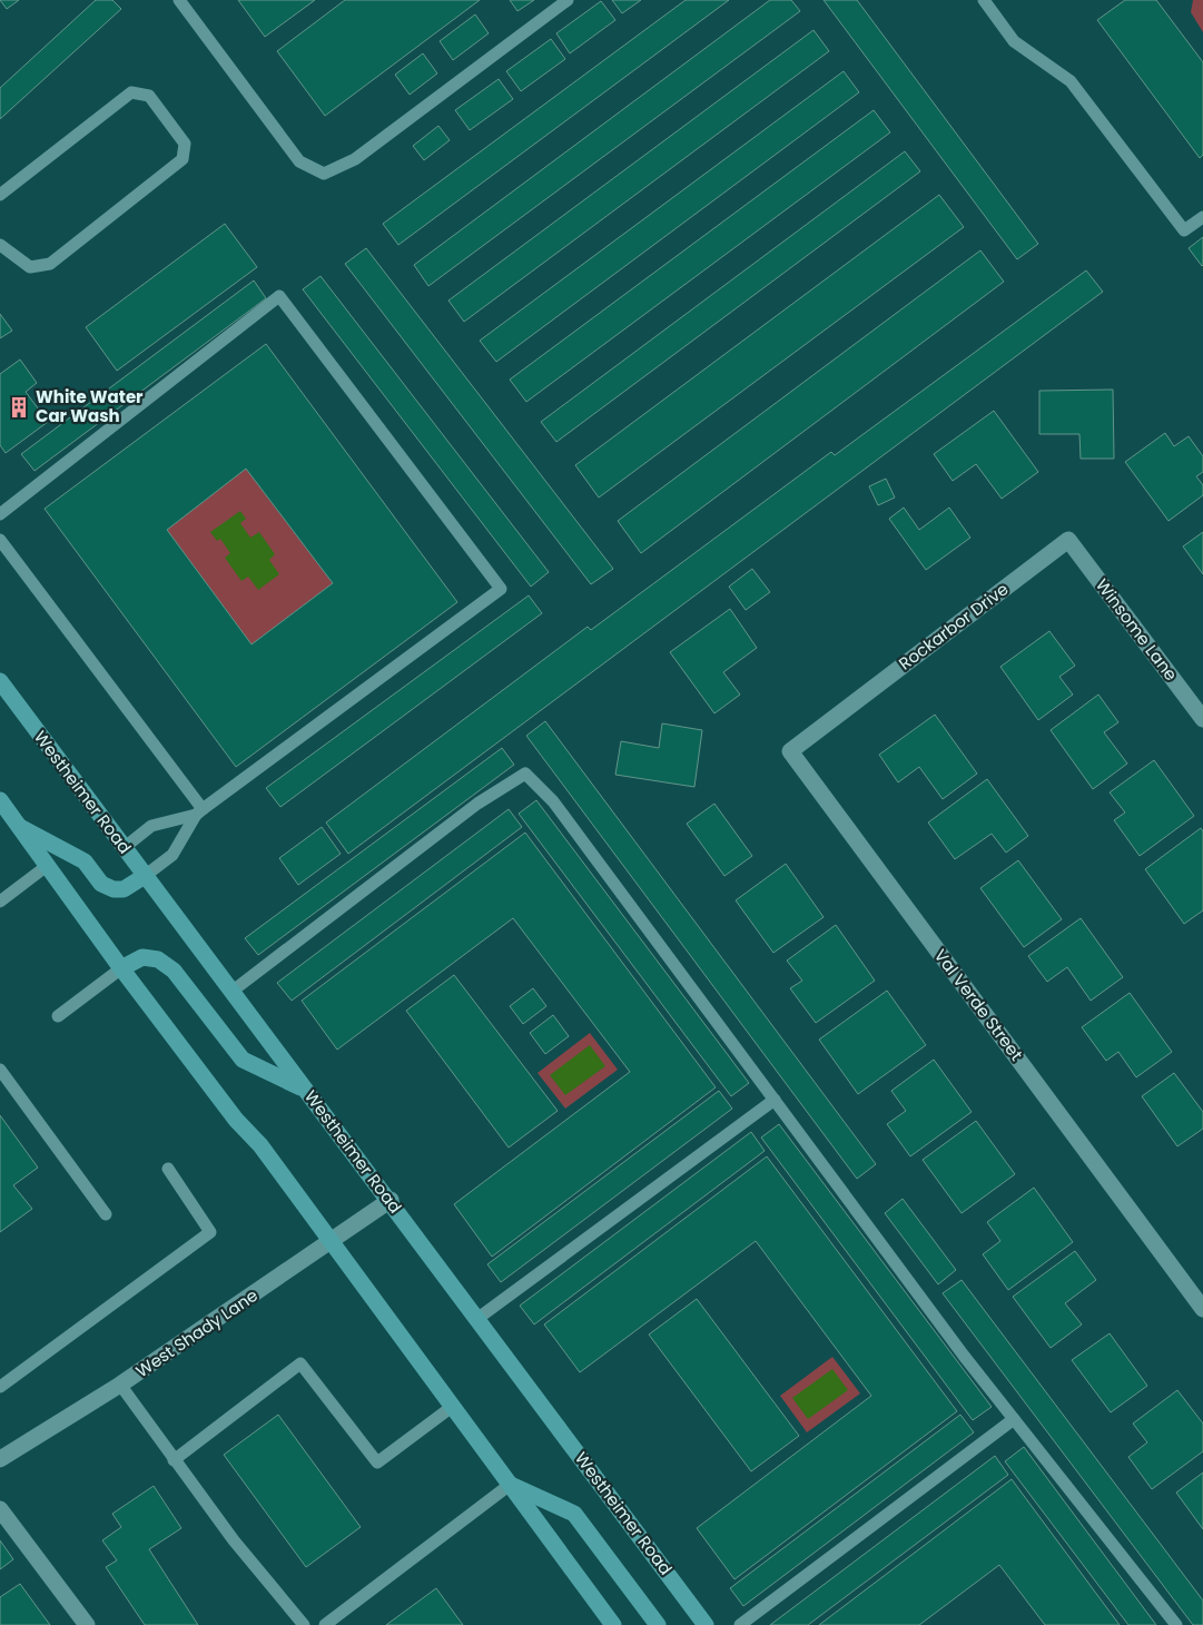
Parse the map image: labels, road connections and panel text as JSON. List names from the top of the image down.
{
  "streets": {
    "main road": ["Westheimer Road"],
    "street": [
      "Rockarbor Drive",
      "Winsome Lane",
      "Val Verde Street",
      "West Shady Lane"
    ]
  },
  "crossings": [
    ["Rockarbor Drive", "Winsome Lane"],
    ["Rockarbor Drive", "Val Verde Street"],
    ["Westheimer Road", "West Shady Lane"]
  ],
  "places": {
    "building": ["White Water Car Wash"]
  }
}
